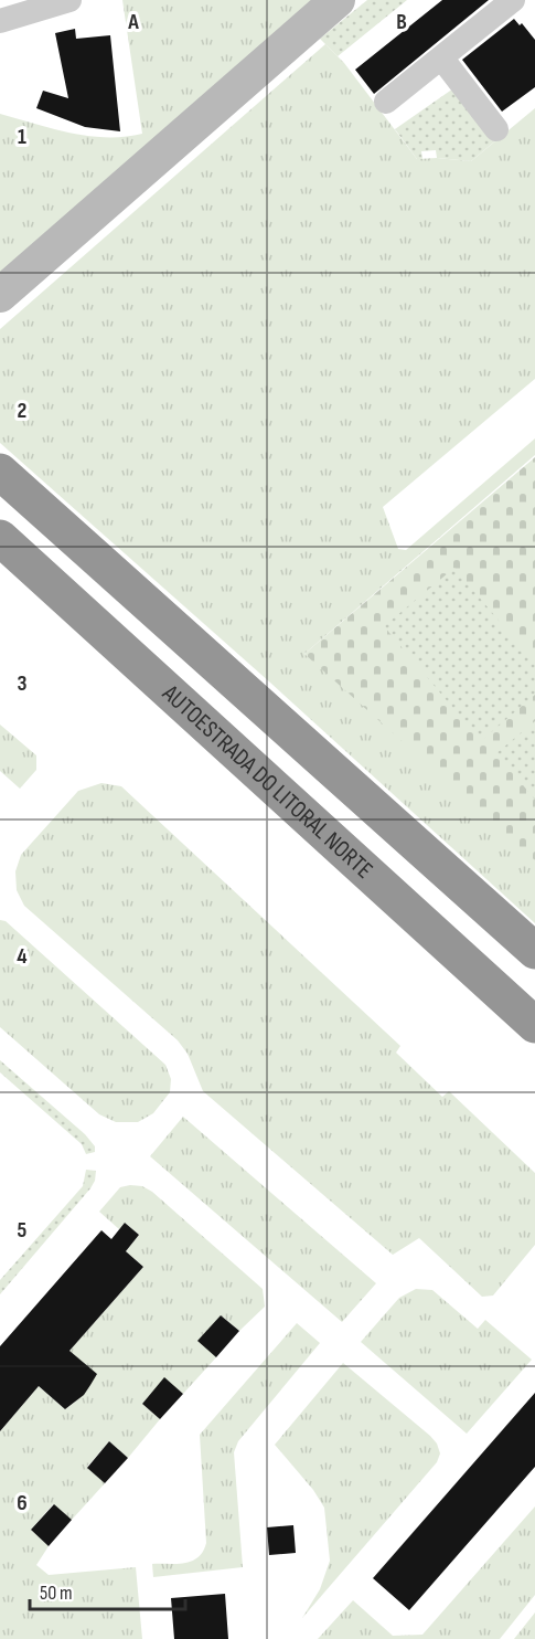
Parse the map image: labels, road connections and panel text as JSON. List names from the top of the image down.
{
  "streets": {
    "highway": ["AUTOESTRADA DO LITORAL NORTE"]
  },
  "scale_bar": "50 m",
  "grid": {
    "columns": ["A", "B"],
    "rows": [
      "1",
      "2",
      "3",
      "4",
      "5",
      "6"
    ]
  }
}
